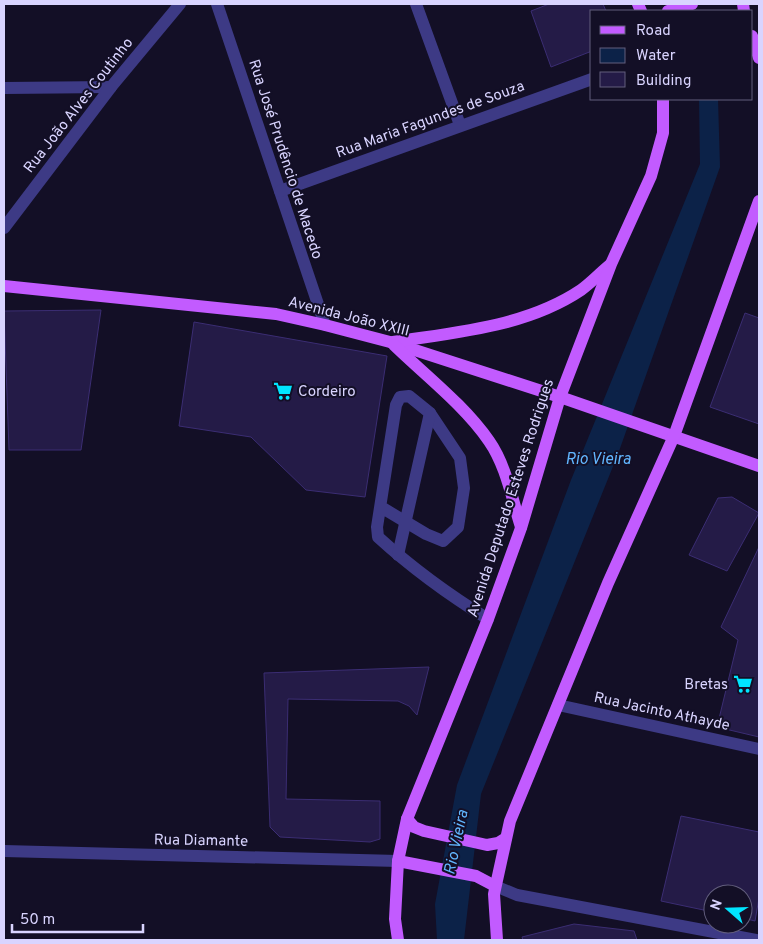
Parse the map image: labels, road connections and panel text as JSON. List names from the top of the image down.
{
  "streets": {
    "main road": ["Avenida João XXIII", "Avenida Deputado Esteves Rodrigues"],
    "street": [
      "Rua João Alves Coutinho",
      "Rua Maria Fagundes de Souza",
      "Rua José Prudêncio de Macedo",
      "Rua Jacinto Athayde",
      "Rua Diamante"
    ]
  },
  "crossings": [
    ["Rua Maria Fagundes de Souza", "Rua José Prudêncio de Macedo"],
    ["Rua José Prudêncio de Macedo", "Avenida João XXIII"],
    ["Avenida João XXIII", "Avenida Deputado Esteves Rodrigues"],
    ["Avenida Deputado Esteves Rodrigues", "Rua Diamante"]
  ],
  "water": ["Rio Vieira"],
  "places": {
    "supermarket": ["Cordeiro", "Bretas"]
  },
  "legend": ["Road", "Water", "Building"],
  "scale_bar": "50 m",
  "north": "left"
}
